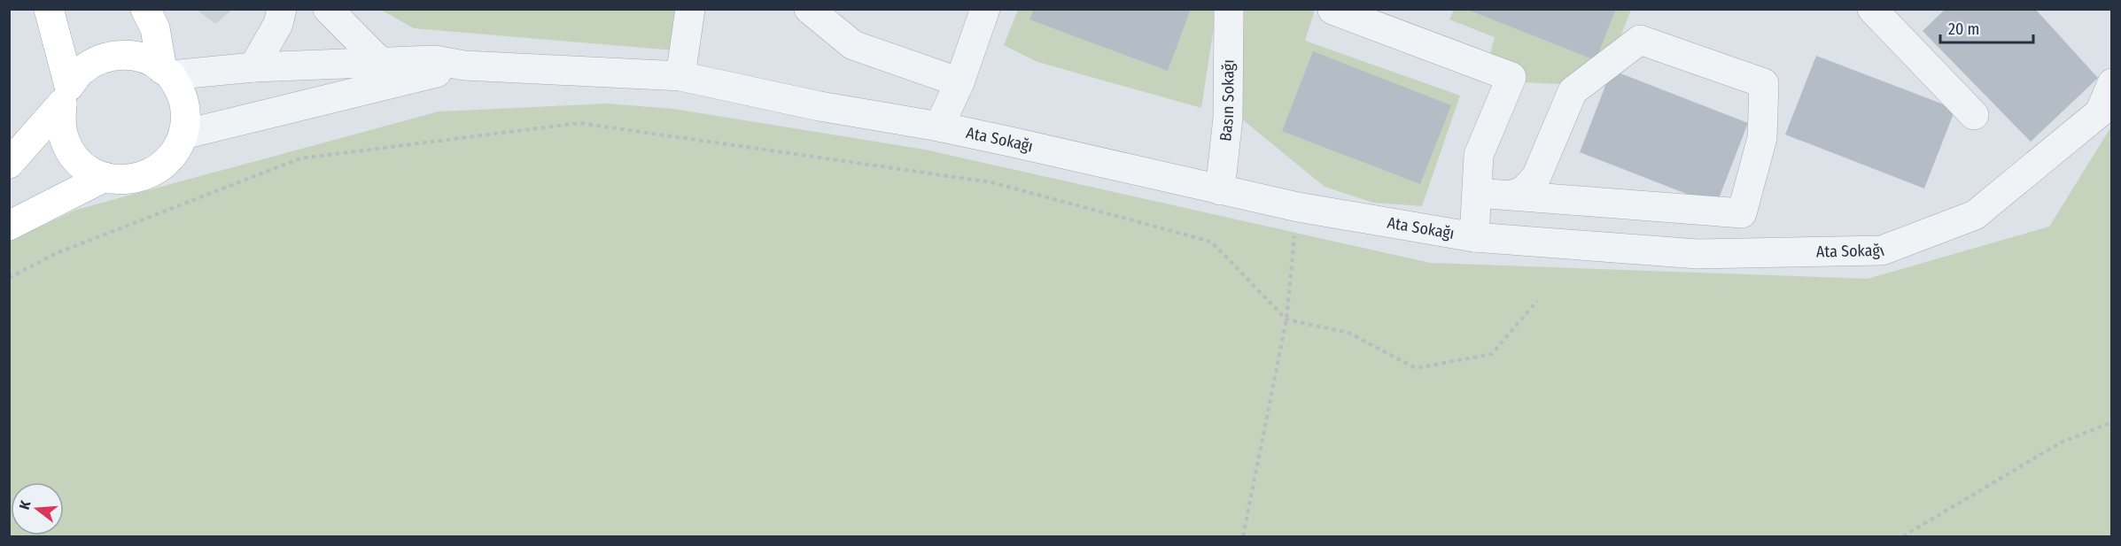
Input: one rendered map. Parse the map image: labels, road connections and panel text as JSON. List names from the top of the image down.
{
  "streets": {
    "street": ["Basın Sokağı", "Ata Sokağı"]
  },
  "crossings": [
    ["Basın Sokağı", "Ata Sokağı"]
  ],
  "scale_bar": "20 m",
  "north": "left"
}
